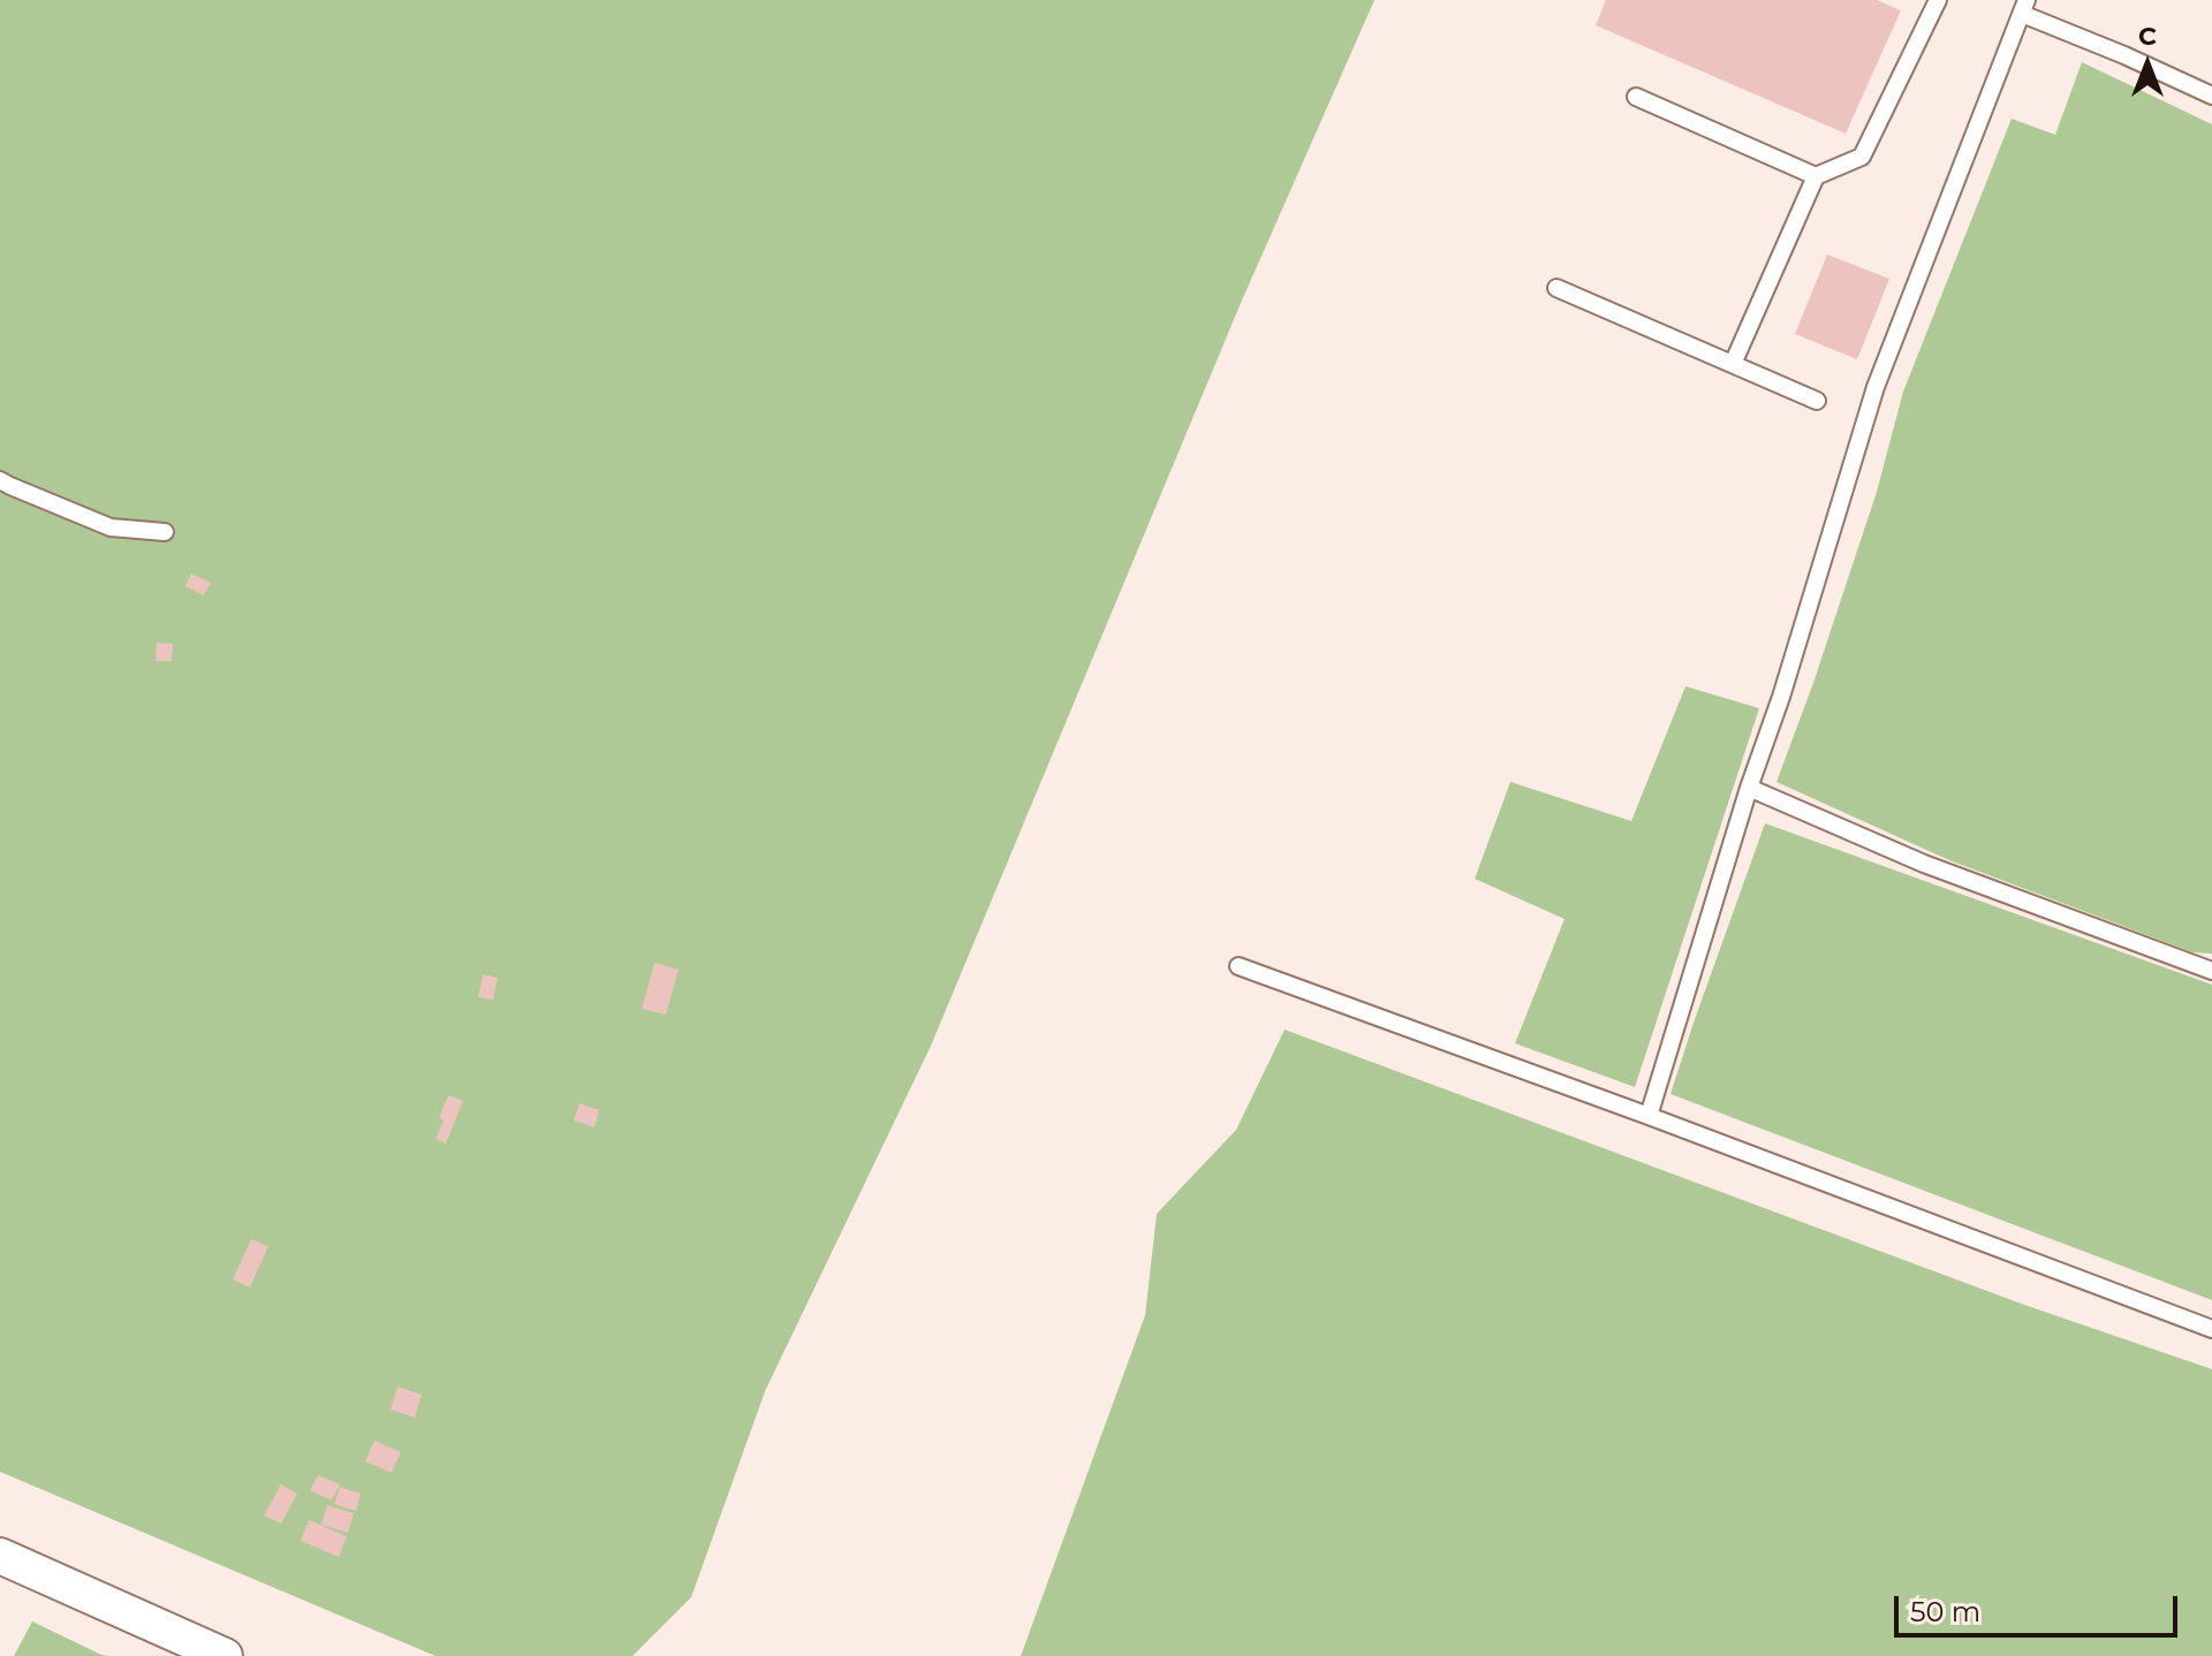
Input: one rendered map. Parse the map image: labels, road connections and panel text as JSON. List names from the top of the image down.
{
  "scale_bar": "50 m",
  "north": "top"
}
